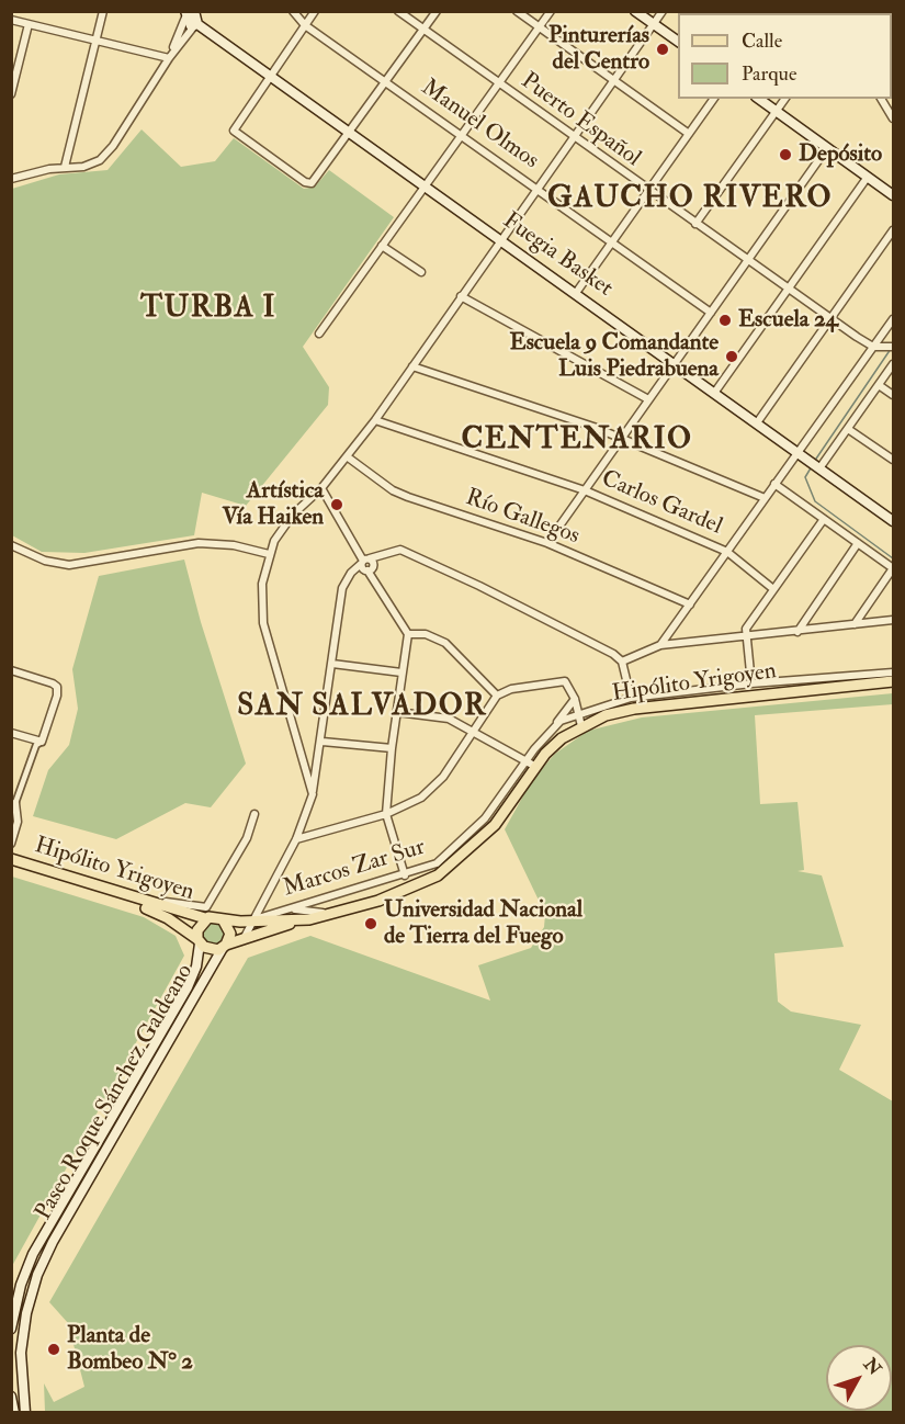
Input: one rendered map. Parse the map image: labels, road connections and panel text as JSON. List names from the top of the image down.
{
  "streets": {
    "main road": ["Fuegia Basket", "Hipólito Yrigoyen", "Paseo Roque Sánchez Galdeano"],
    "street": [
      "Puerto Español",
      "Manuel Olmos",
      "Carlos Gardel",
      "Río Gallegos",
      "Marcos Zar Sur"
    ]
  },
  "crossings": [
    ["Hipólito Yrigoyen", "Marcos Zar Sur"],
    ["Hipólito Yrigoyen", "Paseo Roque Sánchez Galdeano"]
  ],
  "districts": [
    "GAUCHO RIVERO",
    "TURBA I",
    "CENTENARIO",
    "SAN SALVADOR"
  ],
  "places": [
    "Pinturerías del Centro",
    "Depósito",
    "Escuela 24",
    "Escuela 9 Comandante Luis Piedrabuena",
    "Artística Vía Haiken",
    "Universidad Nacional de Tierra del Fuego",
    "Planta de Bombeo N° 2"
  ],
  "legend": ["Calle", "Parque"],
  "north": "top right"
}
